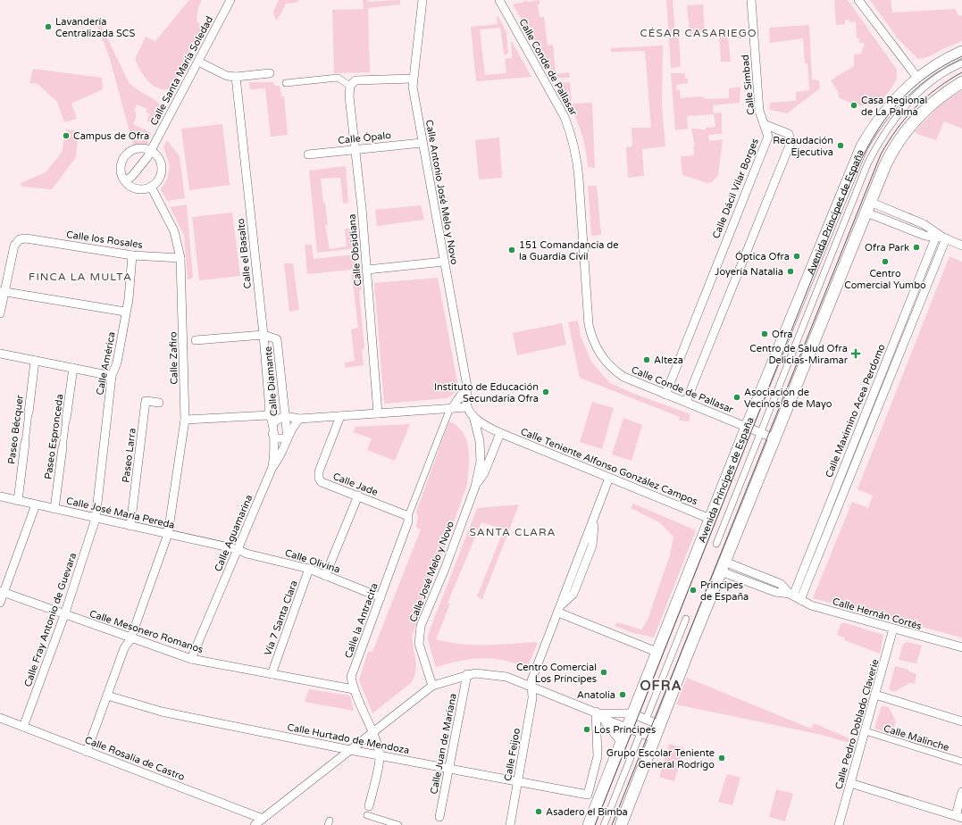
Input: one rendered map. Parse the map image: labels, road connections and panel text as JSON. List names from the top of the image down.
{
  "streets": {
    "main road": ["Avenida Príncipes de España"],
    "street": [
      "Calle Conde de Pallasar",
      "Calle Santa María Soledad",
      "Calle Simbad",
      "Calle Ópalo",
      "Calle Dácil Vilar Borges",
      "Calle Antonio José Melo y Novo",
      "Calle los Rosales",
      "Calle Obsidiana",
      "Calle el Basalto",
      "Calle Zafiro",
      "Calle América",
      "Calle Diamante",
      "Calle Maximino Acea Perdomo",
      "Paseo Bécquer",
      "Paseo Espronceda",
      "Paseo Larra",
      "Calle Teniente Alfonso González Campos",
      "Calle Jade",
      "Calle José María Pereda",
      "Calle Aguamarina",
      "Calle Olivina",
      "Calle José Melo y Novo",
      "Calle Hernán Cortés",
      "Vía 7 Santa Clara",
      "Calle Fray Antonio de Guevara",
      "Calle la Antracita",
      "Calle Mesonero Romanos",
      "Calle Pedro Doblado Claverie",
      "Calle Malinche",
      "Calle Hurtado de Mendoza",
      "Calle Juan de Mariana",
      "Calle Feijoo",
      "Calle Rosalía de Castro"
    ]
  },
  "crossings": [
    ["Calle Conde de Pallasar", "Calle Dácil Vilar Borges"],
    ["Calle Conde de Pallasar", "Avenida Príncipes de España"],
    ["Calle Simbad", "Calle Dácil Vilar Borges"],
    ["Calle Ópalo", "Calle Antonio José Melo y Novo"],
    ["Calle Ópalo", "Calle Obsidiana"],
    ["Avenida Príncipes de España", "Calle Teniente Alfonso González Campos"],
    ["Calle los Rosales", "Calle Zafiro"],
    ["Calle los Rosales", "Calle América"],
    ["Calle el Basalto", "Calle Diamante"],
    ["Calle Zafiro", "Calle José María Pereda"],
    ["Calle Zafiro", "Calle Mesonero Romanos"],
    ["Calle Zafiro", "Calle Hurtado de Mendoza"],
    ["Calle Zafiro", "Calle Rosalía de Castro"],
    ["Calle América", "Calle José María Pereda"],
    ["Calle América", "Calle Fray Antonio de Guevara"],
    ["Calle Diamante", "Calle Aguamarina"],
    ["Calle Maximino Acea Perdomo", "Calle Hernán Cortés"],
    ["Paseo Bécquer", "Calle José María Pereda"],
    ["Paseo Espronceda", "Calle José María Pereda"],
    ["Paseo Larra", "Calle José María Pereda"],
    ["Calle Teniente Alfonso González Campos", "Calle Feijoo"],
    ["Calle Jade", "Calle la Antracita"],
    ["Calle José María Pereda", "Calle Aguamarina"],
    ["Calle José María Pereda", "Calle Olivina"],
    ["Calle José María Pereda", "Calle Fray Antonio de Guevara"],
    ["Calle Aguamarina", "Calle Olivina"],
    ["Calle Aguamarina", "Calle Mesonero Romanos"],
    ["Calle Olivina", "Vía 7 Santa Clara"],
    ["Calle Olivina", "Calle la Antracita"],
    ["Calle Hernán Cortés", "Calle Pedro Doblado Claverie"],
    ["Vía 7 Santa Clara", "Calle Mesonero Romanos"],
    ["Calle Fray Antonio de Guevara", "Calle Mesonero Romanos"],
    ["Calle Fray Antonio de Guevara", "Calle Rosalía de Castro"],
    ["Calle la Antracita", "Calle Mesonero Romanos"],
    ["Calle la Antracita", "Calle Hurtado de Mendoza"],
    ["Calle Pedro Doblado Claverie", "Calle Malinche"],
    ["Calle Hurtado de Mendoza", "Calle Juan de Mariana"],
    ["Calle Hurtado de Mendoza", "Calle Feijoo"]
  ],
  "districts": [
    "CÉSAR CASARIEGO",
    "FINCA LA MULTA",
    "SANTA CLARA",
    "OFRA"
  ],
  "places": {
    "other": [
      "Lavandería Centralizada SCS",
      "Casa Regional de La Palma",
      "Campus de Ofra",
      "Recaudación Ejecutiva",
      "Ofra Park",
      "151 Comandancia de la Guardia Civil",
      "Óptica Ofra",
      "Centro Comercial Yumbo",
      "Joyería Natalia",
      "Ofra",
      "Alteza",
      "Instituto de Educación Secundaria Ofra",
      "Asociación de Vecinos 8 de Mayo",
      "Principes de España",
      "Centro Comercial Los Príncipes",
      "Anatolia",
      "Los Príncipes",
      "Grupo Escolar Teniente General Rodrigo",
      "Asadero el Bimba"
    ],
    "health": ["Centro de Salud Ofra Delicias-Miramar"]
  }
}
